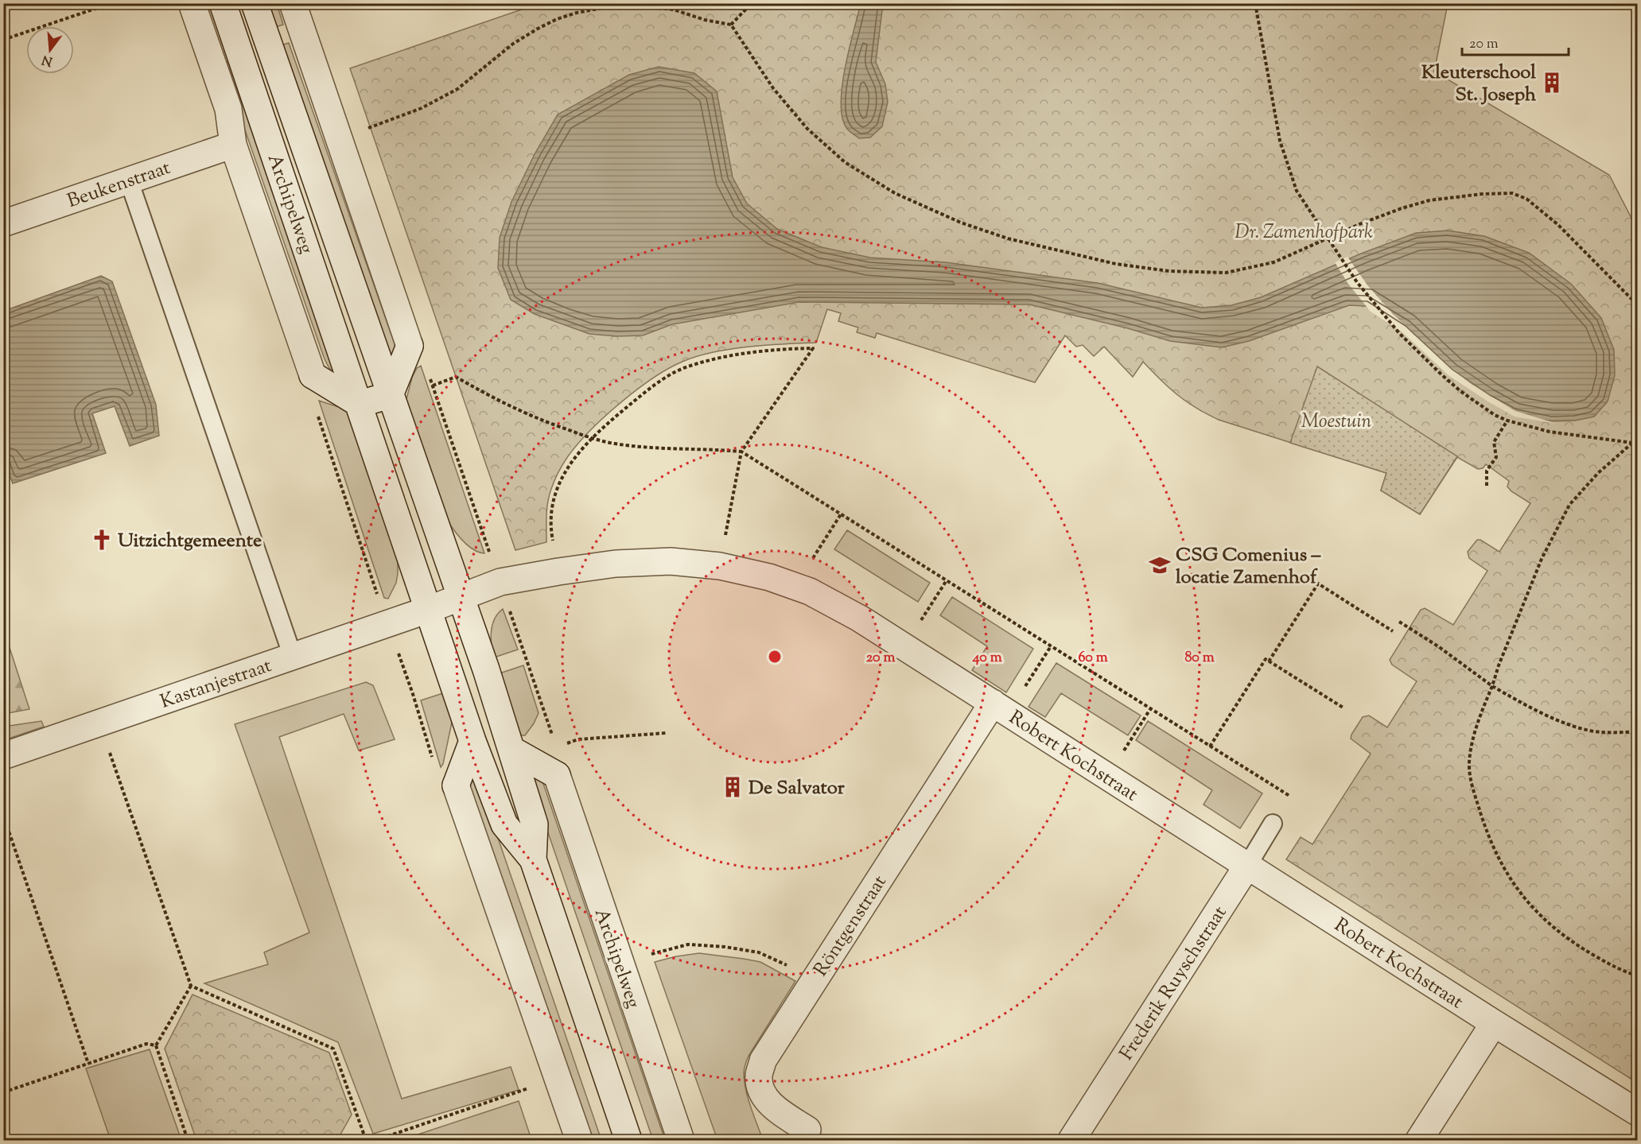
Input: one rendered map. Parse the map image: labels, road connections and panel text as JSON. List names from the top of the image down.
{
  "streets": {
    "street": [
      "Beukenstraat",
      "Archipelweg",
      "Kastanjestraat",
      "Robert Kochstraat",
      "Röntgenstraat",
      "Frederik Ruyschstraat"
    ]
  },
  "crossings": [
    ["Beukenstraat", "Archipelweg"],
    ["Archipelweg", "Kastanjestraat"],
    ["Archipelweg", "Robert Kochstraat"],
    ["Robert Kochstraat", "Röntgenstraat"],
    ["Robert Kochstraat", "Frederik Ruyschstraat"]
  ],
  "parks": ["Dr. Zamenhofpark", "Moestuin"],
  "places": {
    "building": ["Kleuterschool St. Joseph", "De Salvator"],
    "church": ["Uitzichtgemeente"],
    "school or university": ["CSG Comenius – locatie Zamenhof"]
  },
  "scale_bar": "20 m",
  "north": "bottom",
  "rings": [
    "20 m",
    "40 m",
    "60 m",
    "80 m"
  ]
}
